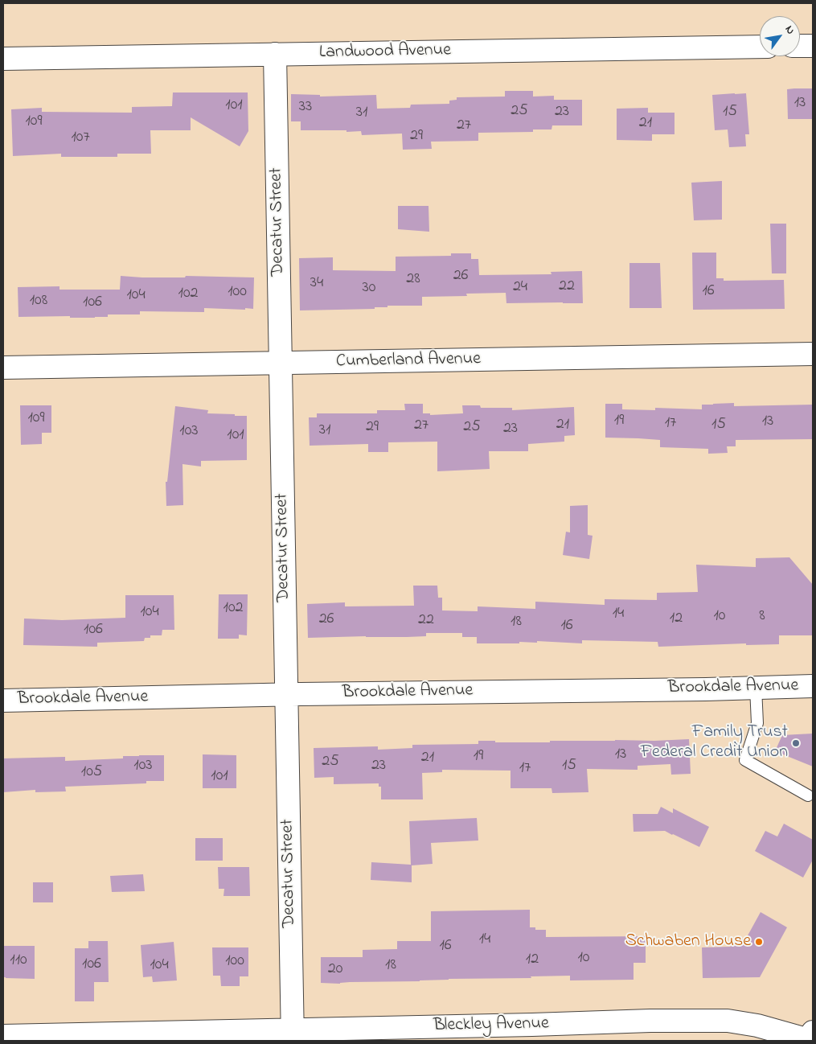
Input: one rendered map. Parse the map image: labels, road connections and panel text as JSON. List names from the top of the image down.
{
  "streets": {
    "street": [
      "Landwood Avenue",
      "Decatur Street",
      "Cumberland Avenue",
      "Brookdale Avenue",
      "Bleckley Avenue"
    ]
  },
  "crossings": [
    ["Landwood Avenue", "Decatur Street"],
    ["Decatur Street", "Cumberland Avenue"],
    ["Decatur Street", "Brookdale Avenue"],
    ["Decatur Street", "Bleckley Avenue"]
  ],
  "places": ["Family Trust Federal Credit Union", "Schwaben House"],
  "house_numbers": [
    "13",
    "101",
    "33",
    "25",
    "23",
    "15",
    "31",
    "109",
    "21",
    "27",
    "29",
    "107",
    "26",
    "28",
    "34",
    "22",
    "24",
    "30",
    "16",
    "100",
    "102",
    "104",
    "108",
    "106",
    "109",
    "19",
    "13",
    "17",
    "21",
    "15",
    "27",
    "29",
    "25",
    "23",
    "31",
    "103",
    "101",
    "102",
    "104",
    "14",
    "10",
    "8",
    "12",
    "26",
    "22",
    "18",
    "16",
    "106",
    "13",
    "19",
    "21",
    "25",
    "103",
    "23",
    "15",
    "17",
    "105",
    "101",
    "14",
    "16",
    "10",
    "12",
    "110",
    "100",
    "106",
    "104",
    "18",
    "20"
  ],
  "north": "top right"
}
